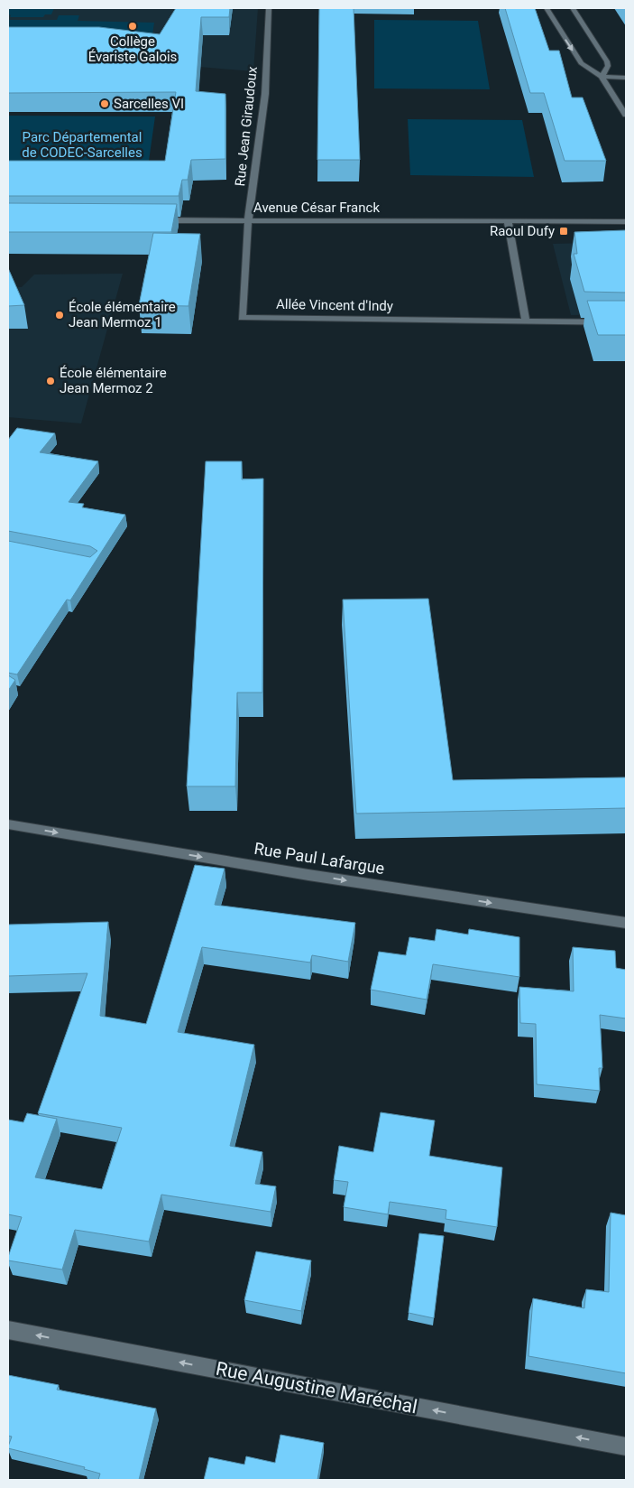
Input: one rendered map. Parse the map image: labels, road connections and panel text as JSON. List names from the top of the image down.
{
  "streets": {
    "street": [
      "Rue Jean Giraudoux",
      "Avenue César Franck",
      "Allée Vincent d'Indy",
      "Rue Paul Lafargue",
      "Rue Augustine Maréchal"
    ]
  },
  "crossings": [
    ["Rue Jean Giraudoux", "Avenue César Franck"],
    ["Rue Jean Giraudoux", "Allée Vincent d'Indy"],
    ["Avenue César Franck", "Allée Vincent d'Indy"]
  ],
  "one_way": ["Rue Paul Lafargue", "Rue Augustine Maréchal"],
  "parks": ["Parc Départemental de CODEC-Sarcelles"],
  "places": {
    "other": [
      "Collège Évariste Galois",
      "Sarcelles VI",
      "École élémentaire Jean Mermoz 1",
      "École élémentaire Jean Mermoz 2"
    ],
    "transit": ["Raoul Dufy"]
  }
}
